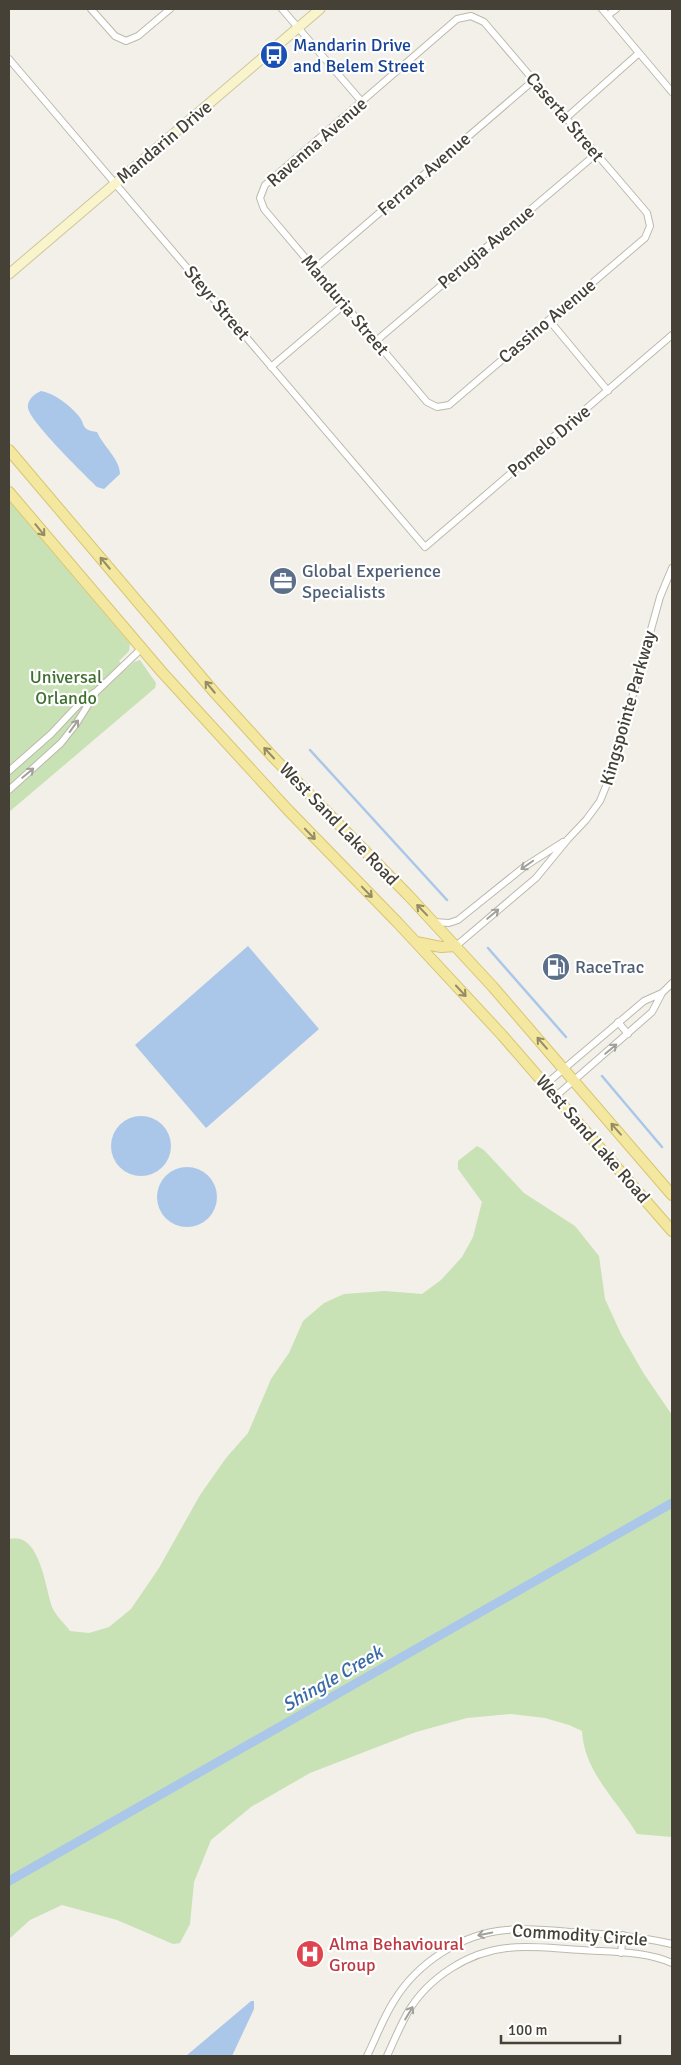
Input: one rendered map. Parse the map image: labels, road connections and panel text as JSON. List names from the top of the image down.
{
  "streets": {
    "main road": ["West Sand Lake Road"],
    "street": [
      "Caserta Street",
      "Mandarin Drive",
      "Ravenna Avenue",
      "Ferrara Avenue",
      "Perugia Avenue",
      "Steyr Street",
      "Manduria Street",
      "Cassino Avenue",
      "Pomelo Drive",
      "Kingspointe Parkway",
      "Commodity Circle"
    ]
  },
  "crossings": [
    ["Caserta Street", "Ravenna Avenue"],
    ["Caserta Street", "Ferrara Avenue"],
    ["Caserta Street", "Perugia Avenue"],
    ["Caserta Street", "Cassino Avenue"],
    ["Mandarin Drive", "Steyr Street"],
    ["Ravenna Avenue", "Manduria Street"],
    ["Ferrara Avenue", "Manduria Street"],
    ["Perugia Avenue", "Manduria Street"],
    ["Steyr Street", "Pomelo Drive"],
    ["Manduria Street", "Cassino Avenue"],
    ["Kingspointe Parkway", "West Sand Lake Road"]
  ],
  "water": ["Shingle Creek"],
  "parks": ["Universal Orlando"],
  "places": {
    "bus stop": ["Mandarin Drive and Belem Street"],
    "office": ["Global Experience Specialists"],
    "fuel station": ["RaceTrac"],
    "hospital": ["Alma Behavioural Group"]
  },
  "scale_bar": "100 m"
}
